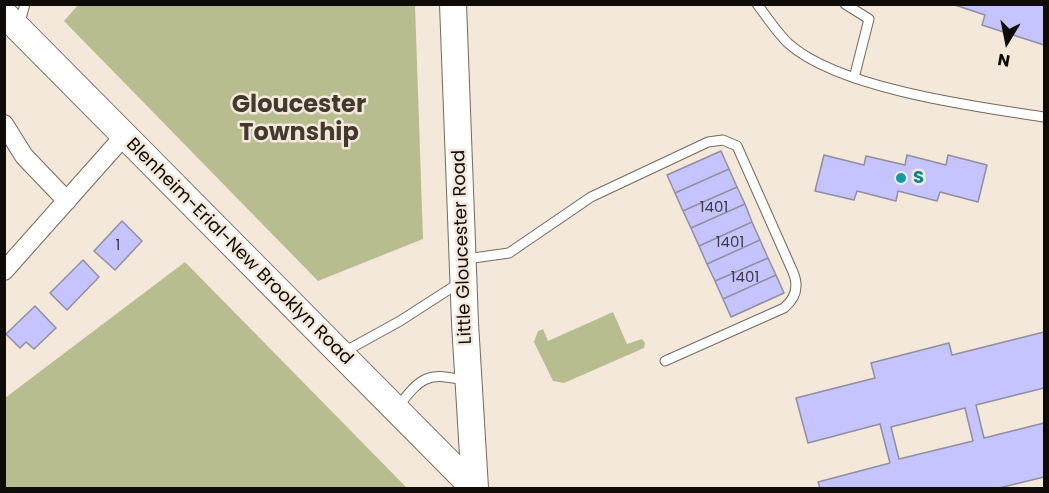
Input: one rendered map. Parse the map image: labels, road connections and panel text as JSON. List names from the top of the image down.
{
  "streets": {
    "main road": ["Little Gloucester Road", "Blenheim-Erial-New Brooklyn Road"]
  },
  "crossings": [
    ["Little Gloucester Road", "Blenheim-Erial-New Brooklyn Road"]
  ],
  "districts": ["Gloucester Township"],
  "places": ["S"],
  "house_numbers": [
    "1401",
    "1401",
    "1",
    "1401"
  ],
  "north": "bottom"
}
